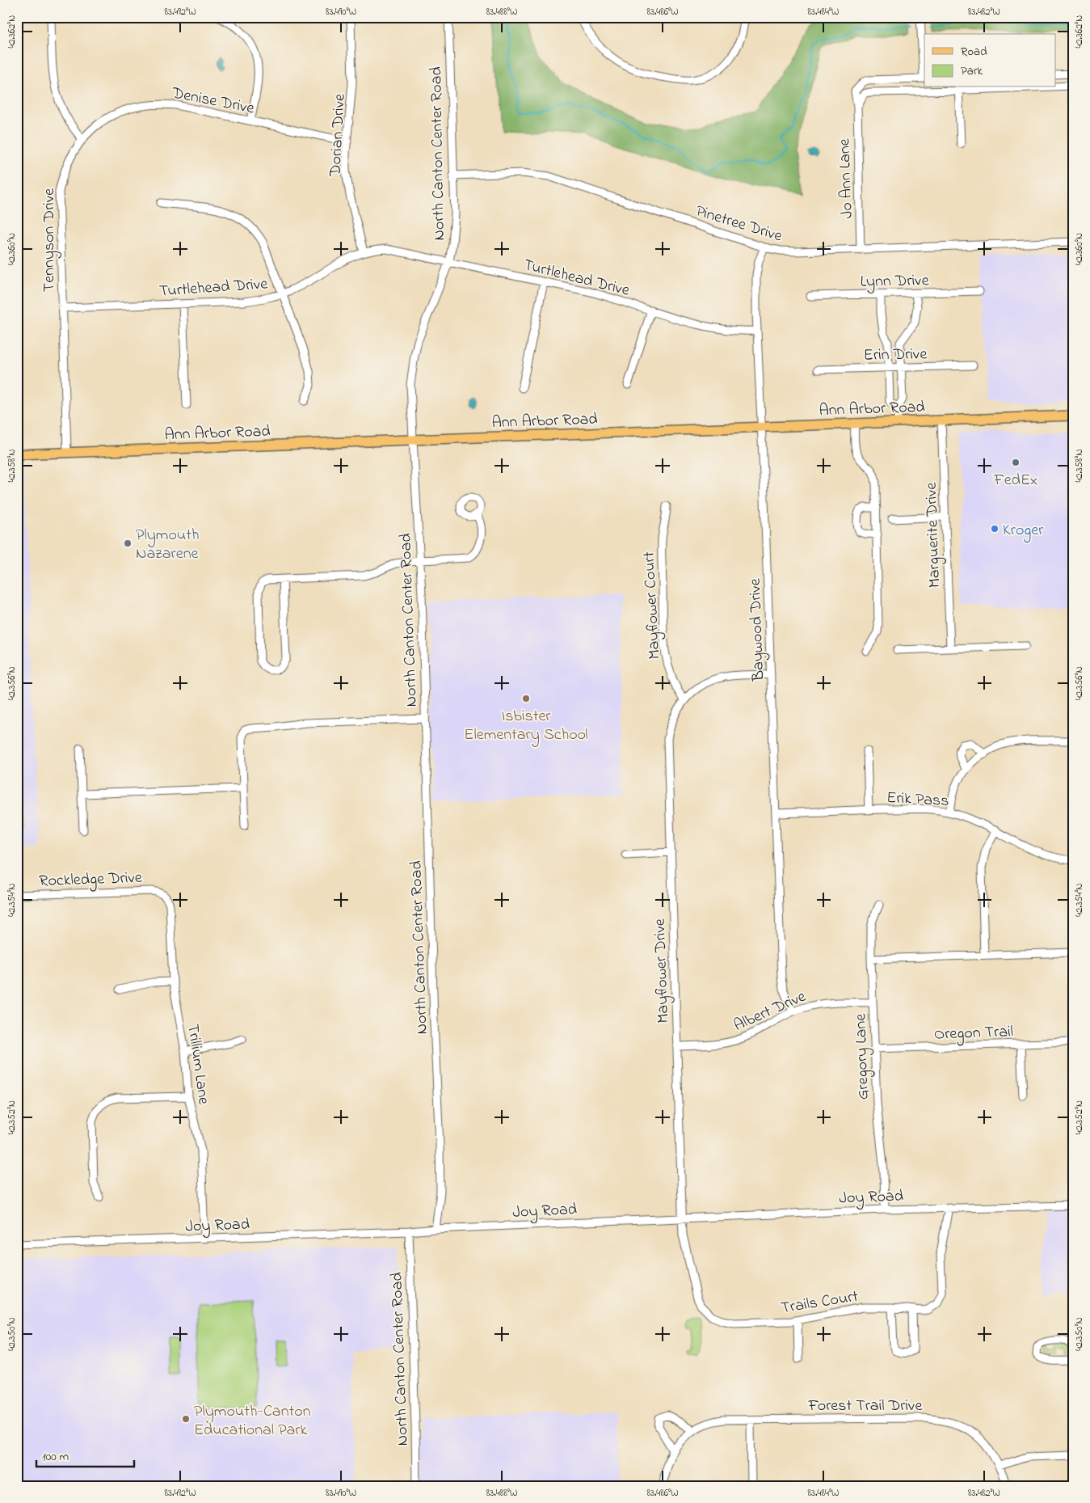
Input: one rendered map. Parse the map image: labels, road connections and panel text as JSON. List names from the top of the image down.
{
  "streets": {
    "main road": ["Ann Arbor Road"],
    "street": [
      "Denise Drive",
      "Dorian Drive",
      "North Canton Center Road",
      "Jo Ann Lane",
      "Pinetree Drive",
      "Tennyson Drive",
      "Turtlehead Drive",
      "Lynn Drive",
      "Erin Drive",
      "Marguerite Drive",
      "Mayflower Court",
      "Baywood Drive",
      "Erik Pass",
      "Rockledge Drive",
      "Mayflower Drive",
      "Albert Drive",
      "Oregon Trail",
      "Gregory Lane",
      "Trillium Lane",
      "Joy Road",
      "Trails Court",
      "Forest Trail Drive"
    ]
  },
  "crossings": [
    ["Denise Drive", "Dorian Drive"],
    ["Denise Drive", "Tennyson Drive"],
    ["Dorian Drive", "Turtlehead Drive"],
    ["North Canton Center Road", "Pinetree Drive"],
    ["North Canton Center Road", "Turtlehead Drive"],
    ["North Canton Center Road", "Ann Arbor Road"],
    ["North Canton Center Road", "Joy Road"],
    ["Jo Ann Lane", "Pinetree Drive"],
    ["Pinetree Drive", "Baywood Drive"],
    ["Tennyson Drive", "Turtlehead Drive"],
    ["Tennyson Drive", "Ann Arbor Road"],
    ["Turtlehead Drive", "Baywood Drive"],
    ["Ann Arbor Road", "Marguerite Drive"],
    ["Ann Arbor Road", "Baywood Drive"],
    ["Mayflower Court", "Mayflower Drive"],
    ["Baywood Drive", "Erik Pass"],
    ["Baywood Drive", "Mayflower Drive"],
    ["Baywood Drive", "Albert Drive"],
    ["Rockledge Drive", "Trillium Lane"],
    ["Mayflower Drive", "Albert Drive"],
    ["Mayflower Drive", "Joy Road"],
    ["Mayflower Drive", "Trails Court"],
    ["Albert Drive", "Gregory Lane"],
    ["Oregon Trail", "Gregory Lane"],
    ["Gregory Lane", "Joy Road"],
    ["Trillium Lane", "Joy Road"],
    ["Joy Road", "Trails Court"]
  ],
  "places": [
    "FedEx",
    "Kroger",
    "Plymouth Nazarene",
    "Isbister Elementary School",
    "Plymouth-Canton Educational Park"
  ],
  "legend": ["Road", "Park"],
  "scale_bar": "100 m",
  "coordinates": [
    "83.492°W",
    "83.490°W",
    "83.488°W",
    "83.486°W",
    "83.484°W",
    "83.482°W",
    "42.362°N",
    "42.360°N",
    "42.358°N",
    "42.356°N",
    "42.354°N",
    "42.352°N",
    "42.350°N"
  ]
}
